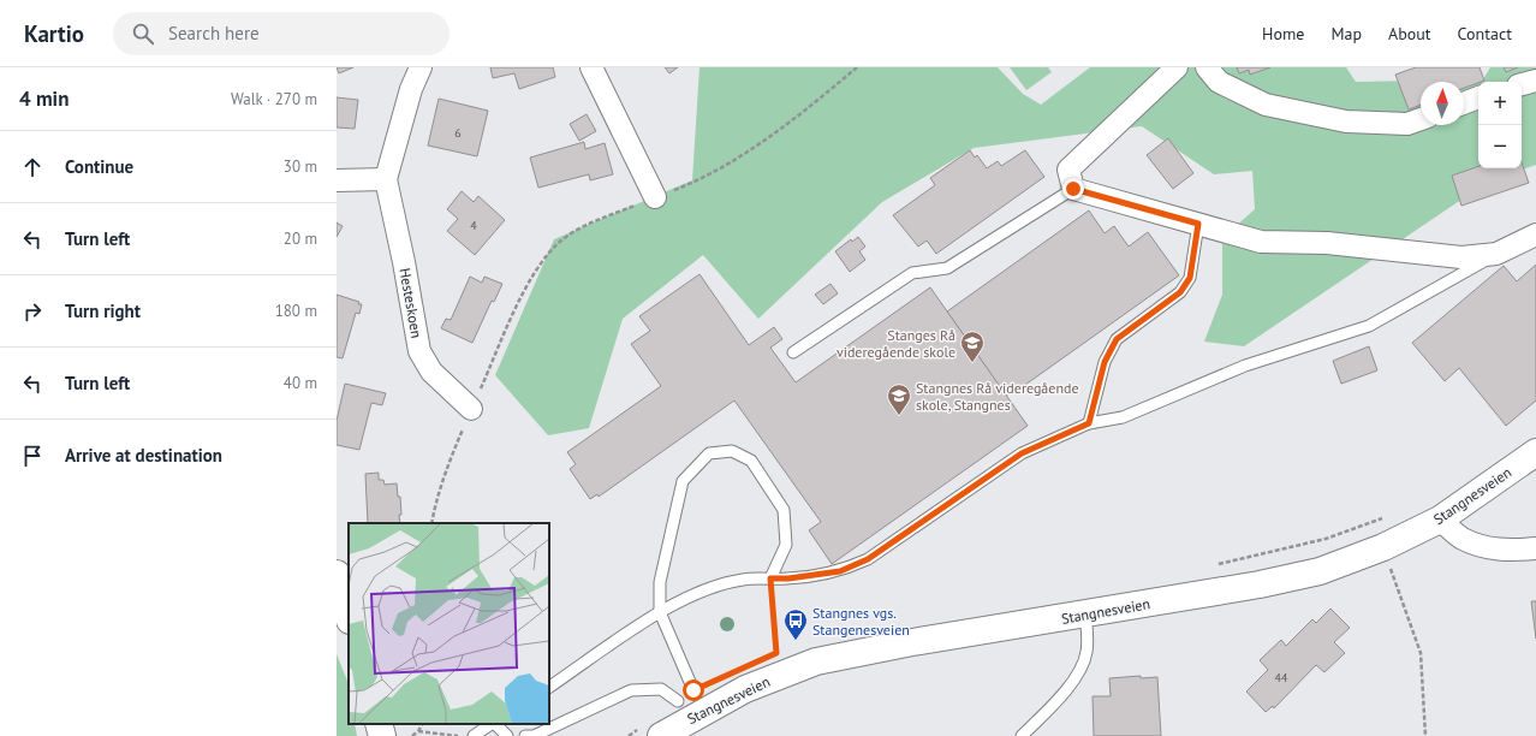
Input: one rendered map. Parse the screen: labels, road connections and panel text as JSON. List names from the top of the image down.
{
  "streets": {
    "main road": ["Stangnesveien"],
    "street": ["Hesteskoen"]
  },
  "places": {
    "school or university": ["Stanges Rå videregående skole", "Stangnes Rå videregående skole, Stangnes"],
    "bus stop": ["Stangnes vgs. Stangenesveien"]
  },
  "house_numbers": ["6", "4", "44"],
  "north": "top",
  "page": {
    "header": "Kartio",
    "search": "Search here",
    "nav": [
      "Home",
      "Map",
      "About",
      "Contact"
    ],
    "heading": ["4 min", "Walk · 270 m"],
    "map_buttons": ["+", "−"],
    "list": [
      ["Continue", "30 m"],
      ["Turn left", "20 m"],
      ["Turn right", "180 m"],
      ["Turn left", "40 m"],
      "Arrive at destination"
    ]
  }
}
